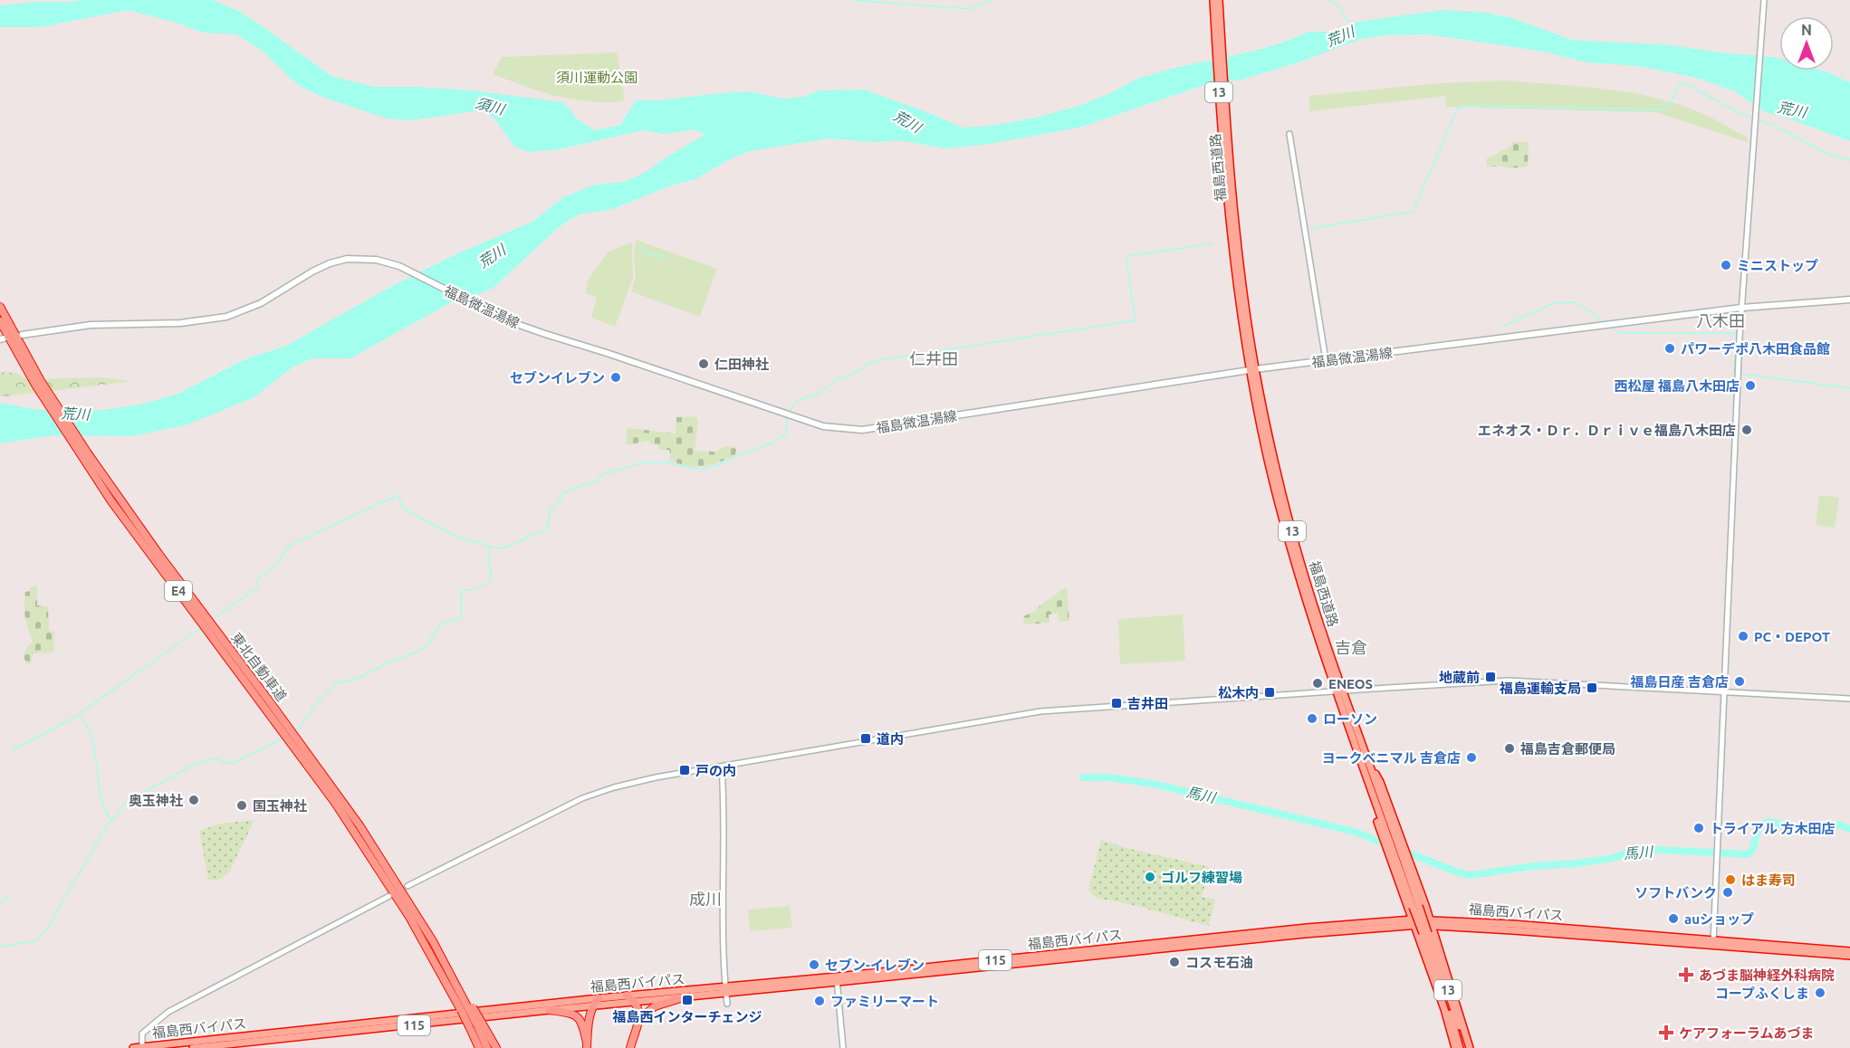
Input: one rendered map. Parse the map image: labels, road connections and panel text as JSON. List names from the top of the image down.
{
  "streets": {
    "highway": [
      "13",
      "福島西道路",
      "E4",
      "東北自動車道",
      "福島西バイパス",
      "115"
    ],
    "main road": ["福島微温湯線"]
  },
  "crossings": [
    ["福島西道路", "福島微温湯線"],
    ["福島西バイパス", "115"]
  ],
  "districts": [
    "八木田",
    "仁井田",
    "吉倉",
    "成川"
  ],
  "water": ["荒川", "須川", "馬川"],
  "parks": ["須川運動公園"],
  "places": {
    "other": [
      "ミニストップ",
      "パワーデポ八木田食品館",
      "仁田神社",
      "セブンイレブン",
      "西松屋 福島八木田店",
      "エネオス・Ｄｒ．Ｄｒｉｖｅ福島八木田店",
      "PC・DEPOT",
      "福島日産 吉倉店",
      "ENEOS",
      "ローソン",
      "福島吉倉郵便局",
      "ヨークベニマル 吉倉店",
      "奥玉神社",
      "国玉神社",
      "トライアル 方木田店",
      "ゴルフ練習場",
      "はま寿司",
      "ソフトバンク",
      "auショップ",
      "コスモ石油",
      "セブン-イレブン",
      "コープふくしま",
      "ファミリーマート"
    ],
    "transit": [
      "地蔵前",
      "福島運輸支局",
      "松木内",
      "吉井田",
      "道内",
      "戸の内",
      "福島西インターチェンジ"
    ],
    "health": ["あづま脳神経外科病院", "ケアフォーラムあづま"]
  },
  "north": "top"
}
